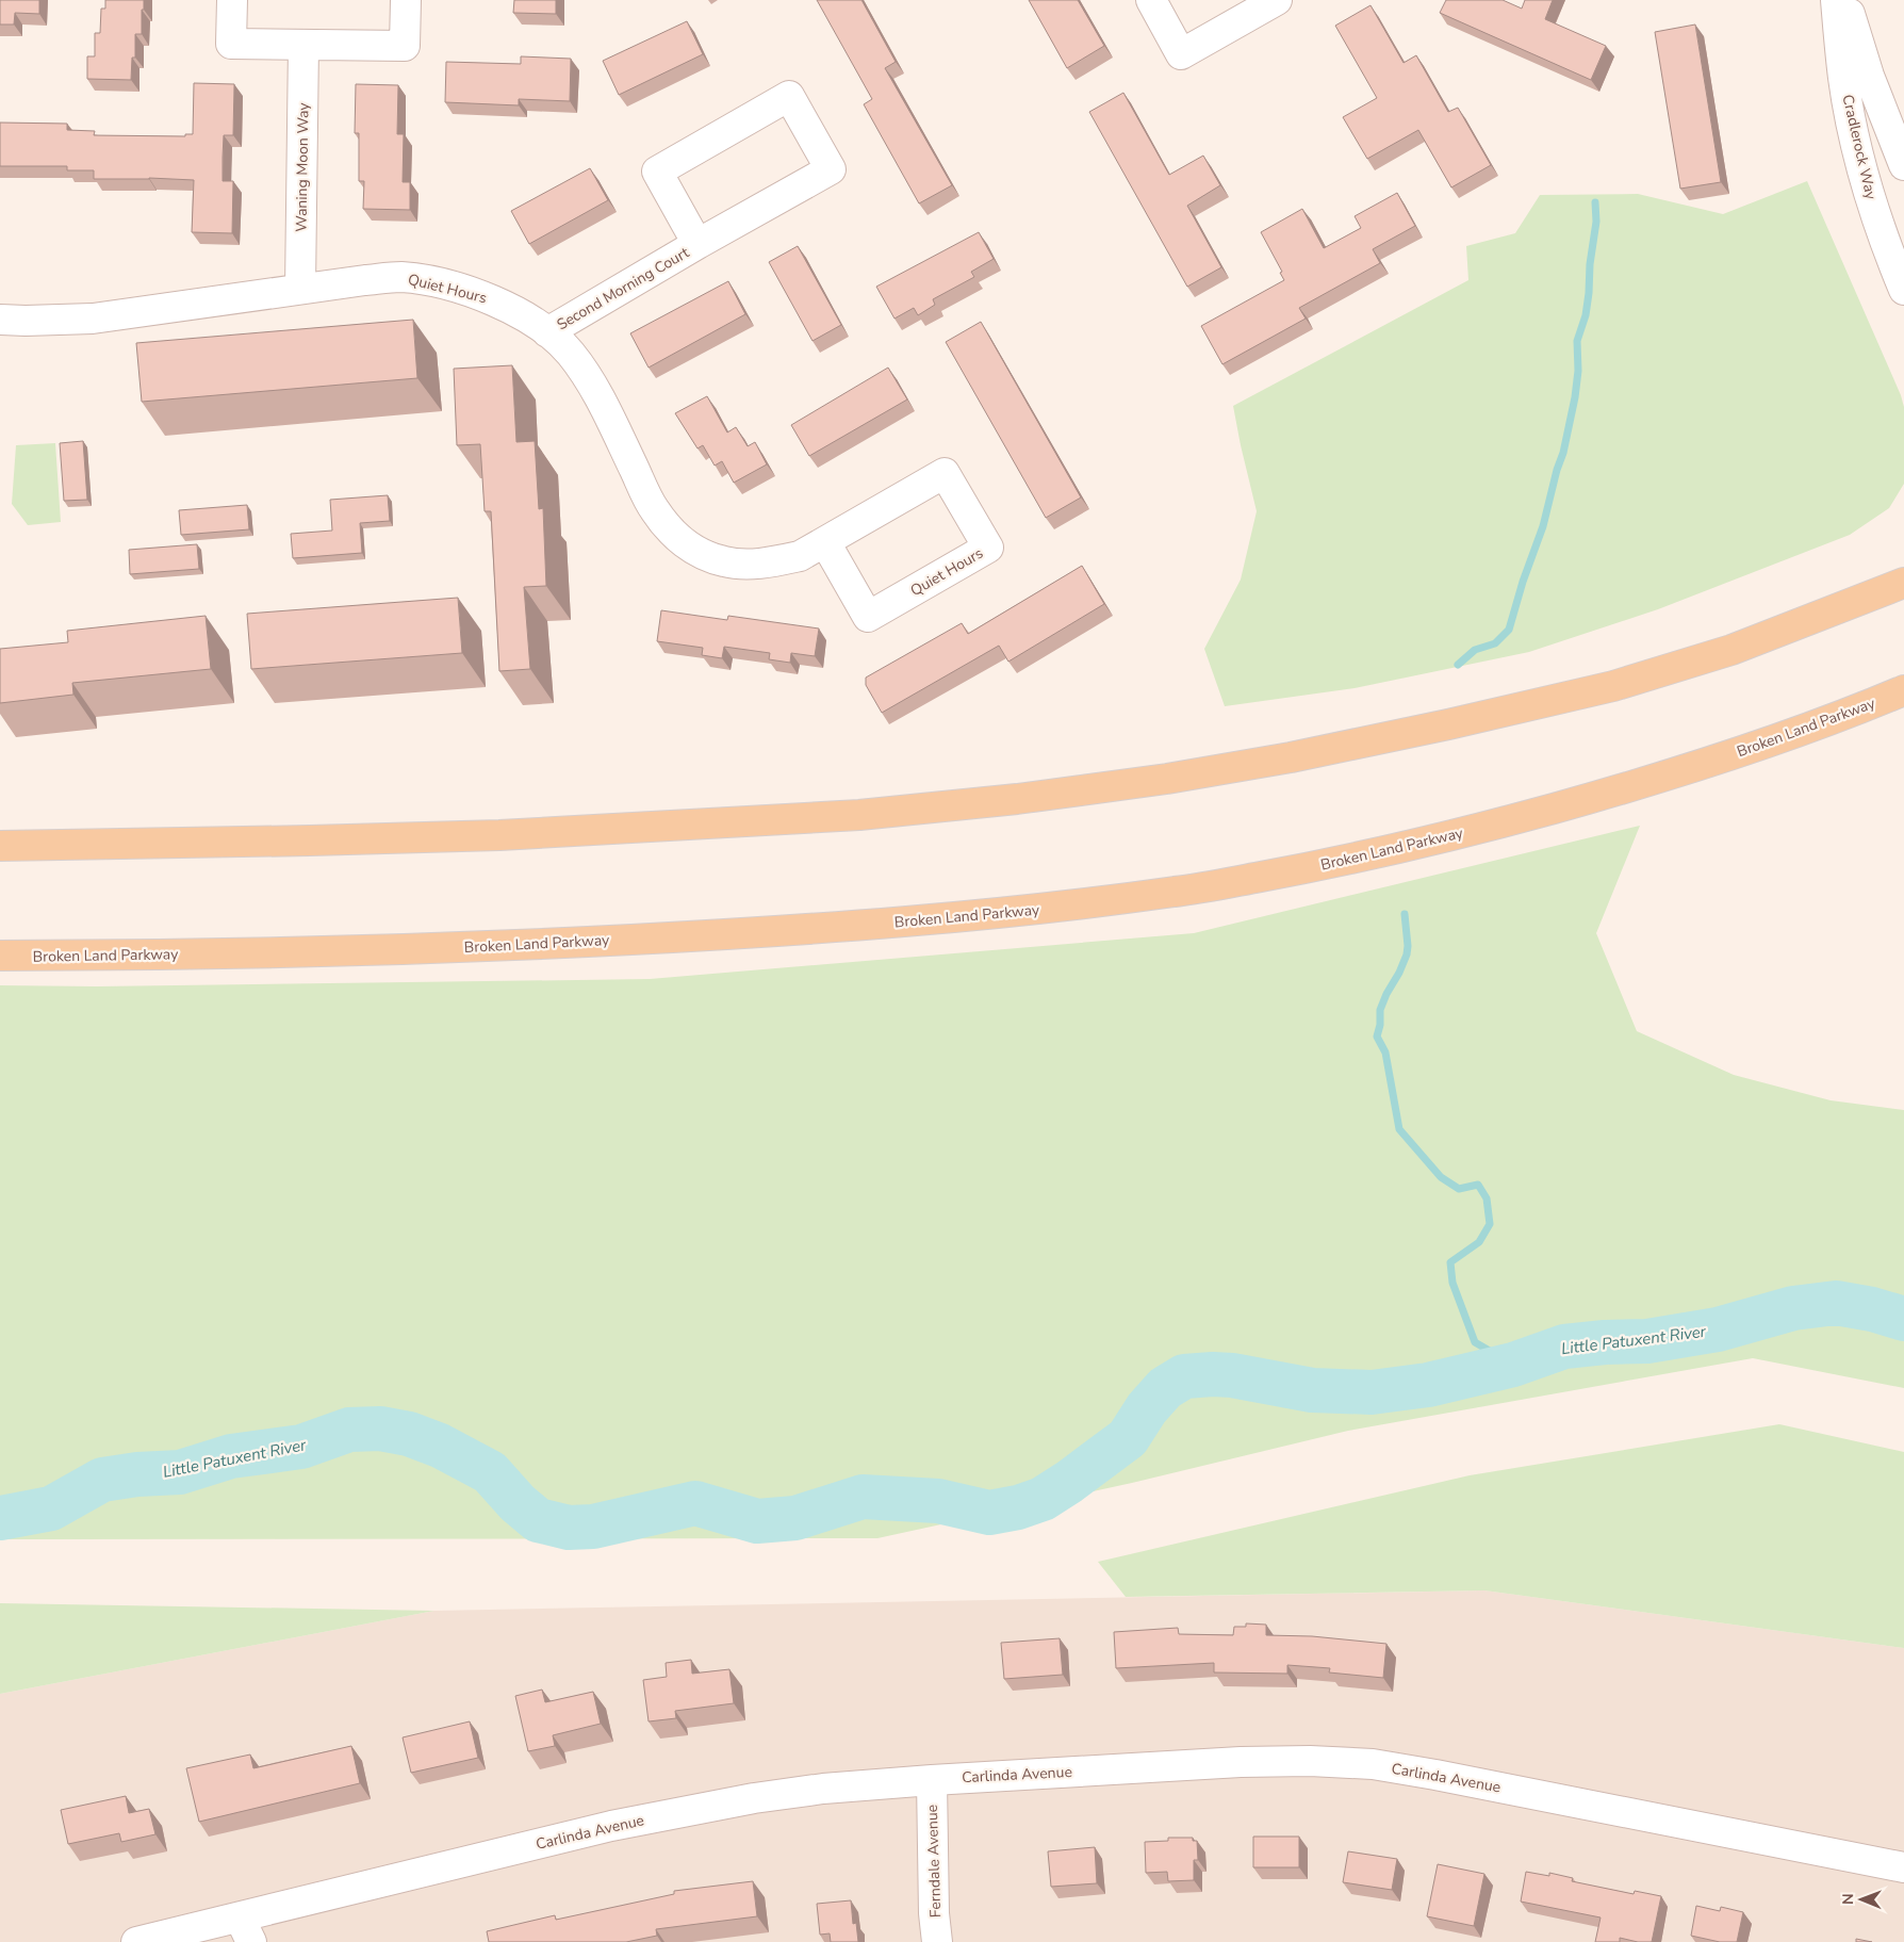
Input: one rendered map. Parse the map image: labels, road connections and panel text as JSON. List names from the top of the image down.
{
  "streets": {
    "main road": ["Broken Land Parkway"],
    "street": [
      "Cradlerock Way",
      "Waning Moon Way",
      "Quiet Hours",
      "Second Morning Court",
      "Carlinda Avenue",
      "Ferndale Avenue"
    ]
  },
  "crossings": [
    ["Waning Moon Way", "Quiet Hours"],
    ["Quiet Hours", "Second Morning Court"],
    ["Carlinda Avenue", "Ferndale Avenue"]
  ],
  "water": ["Little Patuxent River"],
  "north": "left"
}
